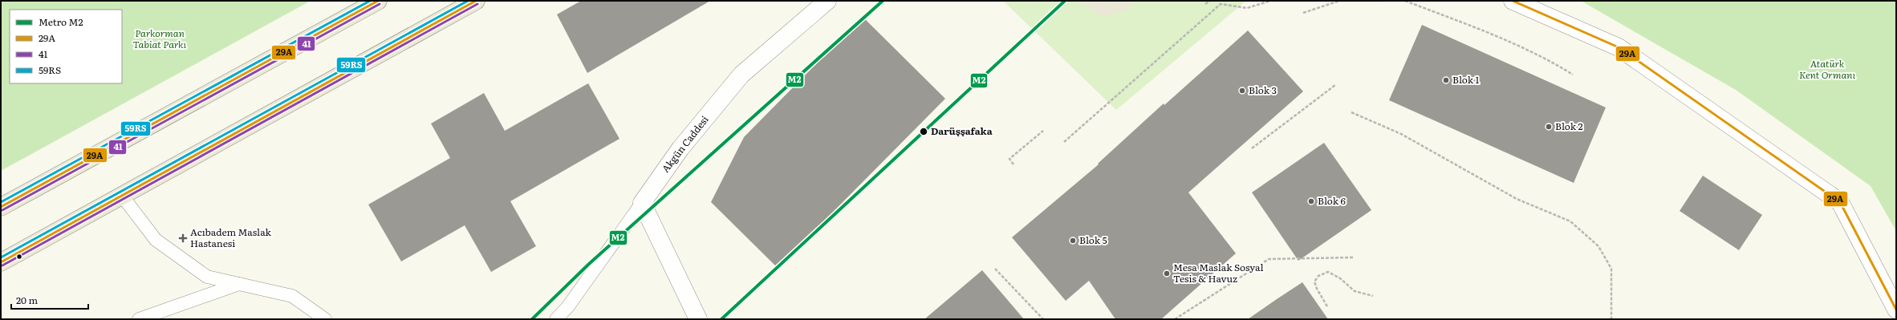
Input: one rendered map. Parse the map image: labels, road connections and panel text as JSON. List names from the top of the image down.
{
  "streets": {
    "street": ["Akgün Caddesi"]
  },
  "parks": ["Parkorman Tabiat Parkı", "Atatürk Kent Ormanı"],
  "places": {
    "other": [
      "Blok 1",
      "Blok 3",
      "Blok 2",
      "Darüşşafaka",
      "Blok 6",
      "Blok 5",
      "Mesa Maslak Sosyal Tesis & Havuz"
    ],
    "health": ["Acıbadem Maslak Hastanesi"]
  },
  "lines": [
    "metro line M2",
    "transit line 29A",
    "transit line 59RS",
    "transit line 41"
  ],
  "legend": [
    "Metro M2",
    "29A",
    "41",
    "59RS"
  ],
  "scale_bar": "20 m"
}
